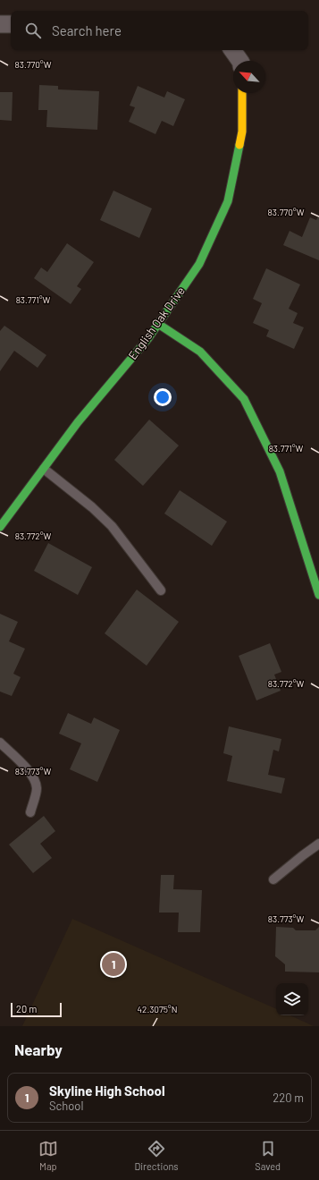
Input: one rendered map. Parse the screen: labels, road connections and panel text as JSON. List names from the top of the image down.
{
  "streets": {
    "street": ["English Oak Drive"]
  },
  "scale_bar": "20 m",
  "north": "top left",
  "page": {
    "search": "Search here",
    "pins": "1",
    "scale": "20 m",
    "heading": "Nearby",
    "list": [
      {
        "mark": "1",
        "name": "Skyline High School",
        "note": "School",
        "value": "220 m"
      }
    ],
    "nav": ["Map", "Directions", "Saved"]
  },
  "coordinates": [
    "83.770°W",
    "83.771°W",
    "83.772°W",
    "83.773°W",
    "42.3075°N"
  ]
}
